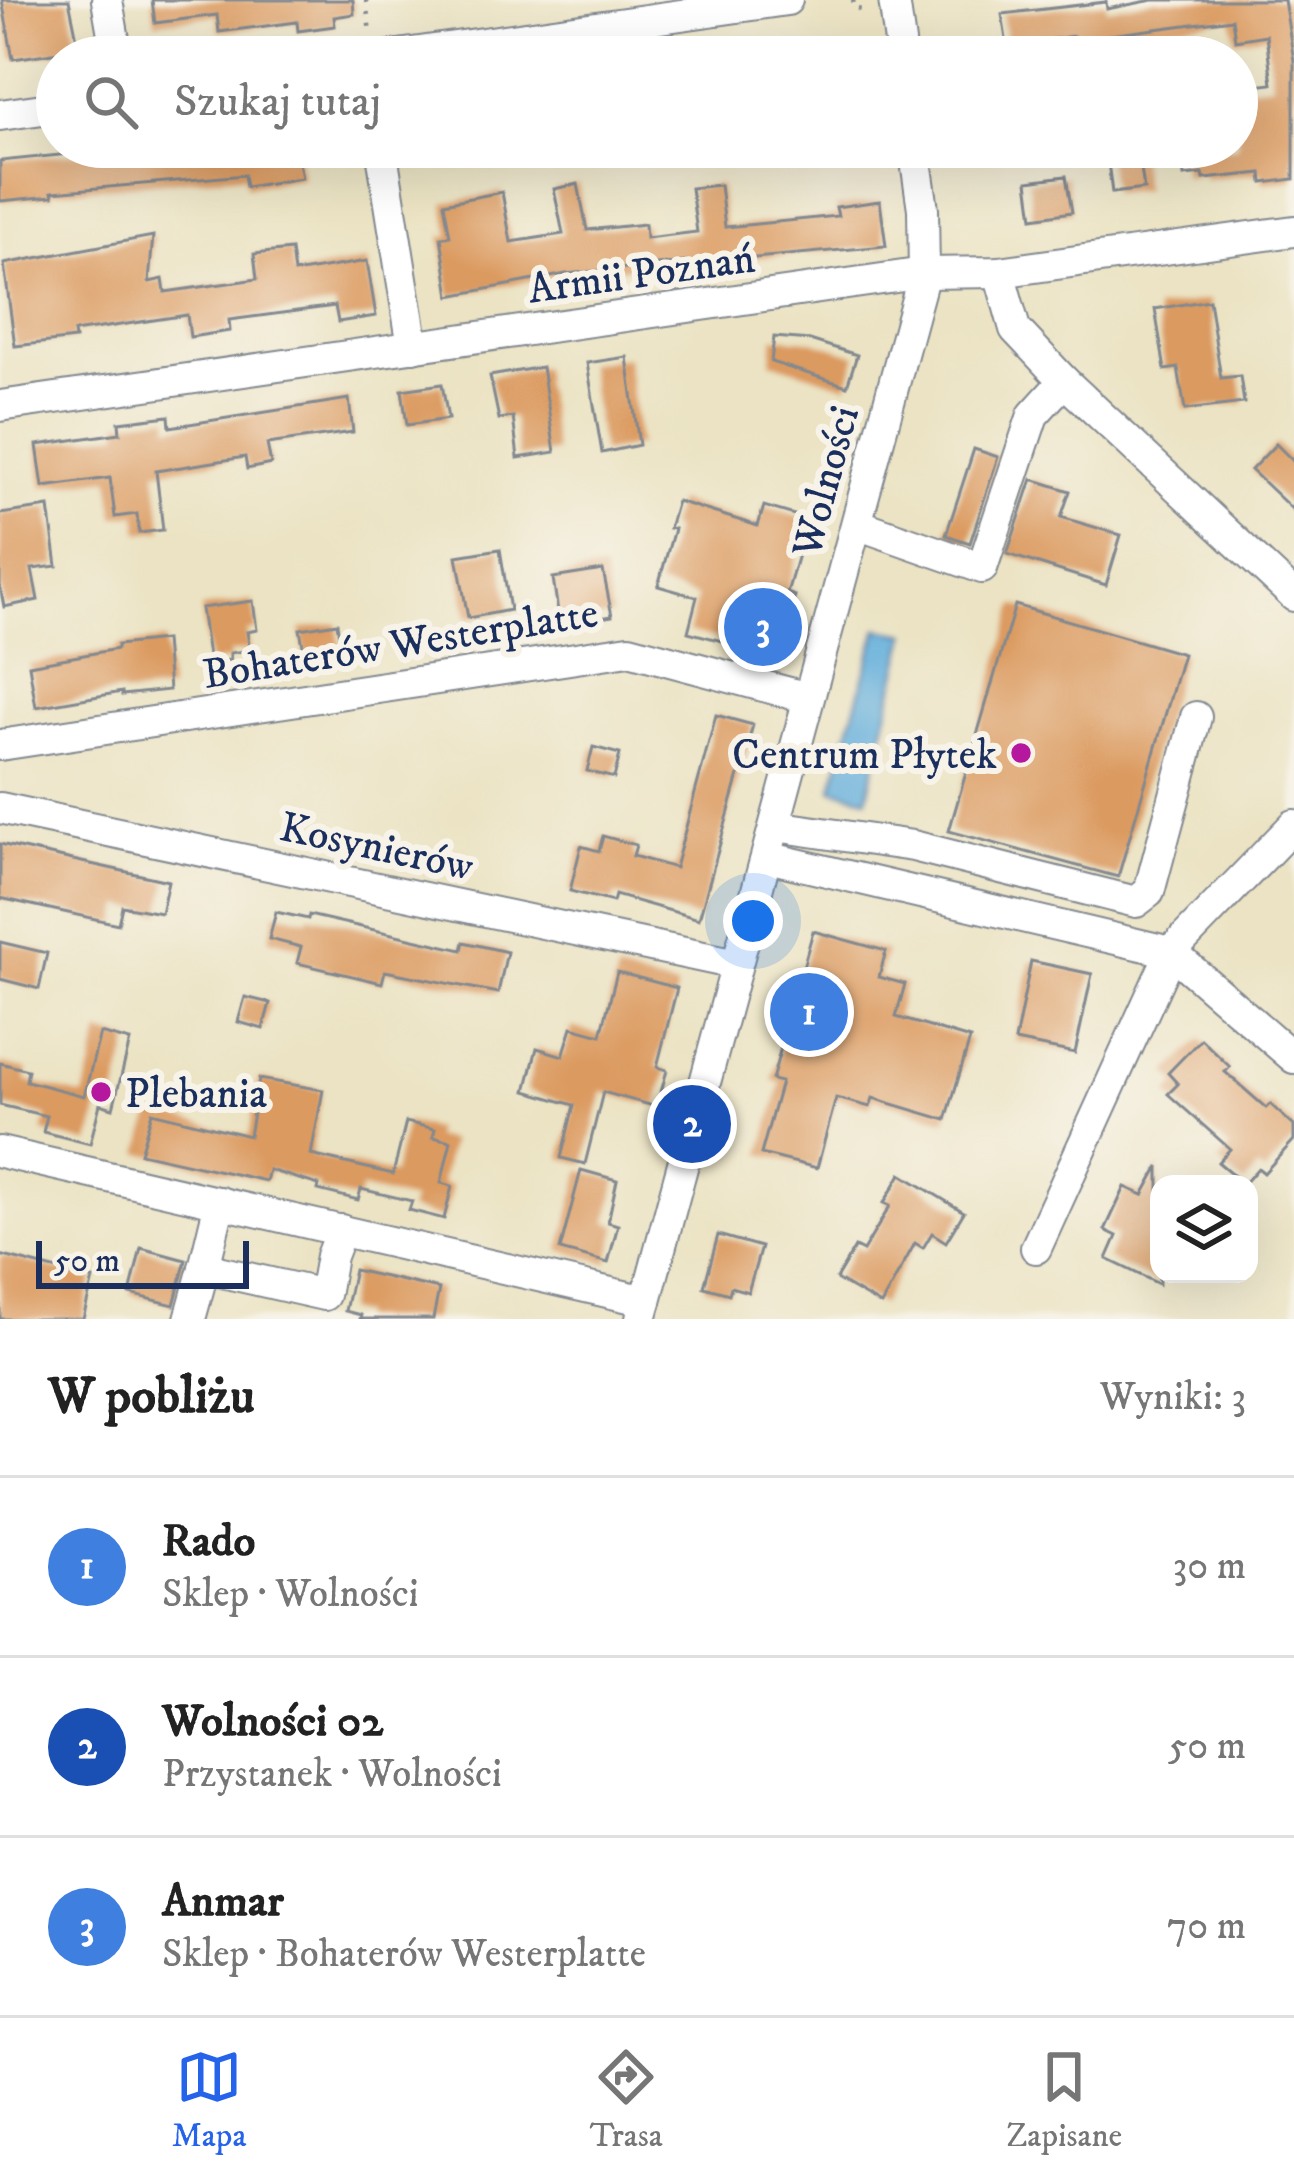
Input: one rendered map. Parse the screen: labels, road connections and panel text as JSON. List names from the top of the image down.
{
  "streets": {
    "street": [
      "Armii Poznań",
      "Wolności",
      "Bohaterów Westerplatte",
      "Kosynierów"
    ]
  },
  "crossings": [
    ["Armii Poznań", "Wolności"],
    ["Wolności", "Bohaterów Westerplatte"],
    ["Wolności", "Kosynierów"]
  ],
  "places": ["Centrum Płytek", "Plebania"],
  "scale_bar": "50 m",
  "page": {
    "search": "Szukaj tutaj",
    "pins": ["3", "1", "2"],
    "scale": "50 m",
    "heading": ["W pobliżu", "Wyniki: 3"],
    "list": [
      {
        "mark": "1",
        "name": "Rado",
        "note": "Sklep · Wolności",
        "value": "30 m"
      },
      {
        "mark": "2",
        "name": "Wolności 02",
        "note": "Przystanek · Wolności",
        "value": "50 m"
      },
      {
        "mark": "3",
        "name": "Anmar",
        "note": "Sklep · Bohaterów Westerplatte",
        "value": "70 m"
      }
    ],
    "nav": ["Mapa", "Trasa", "Zapisane"]
  }
}
